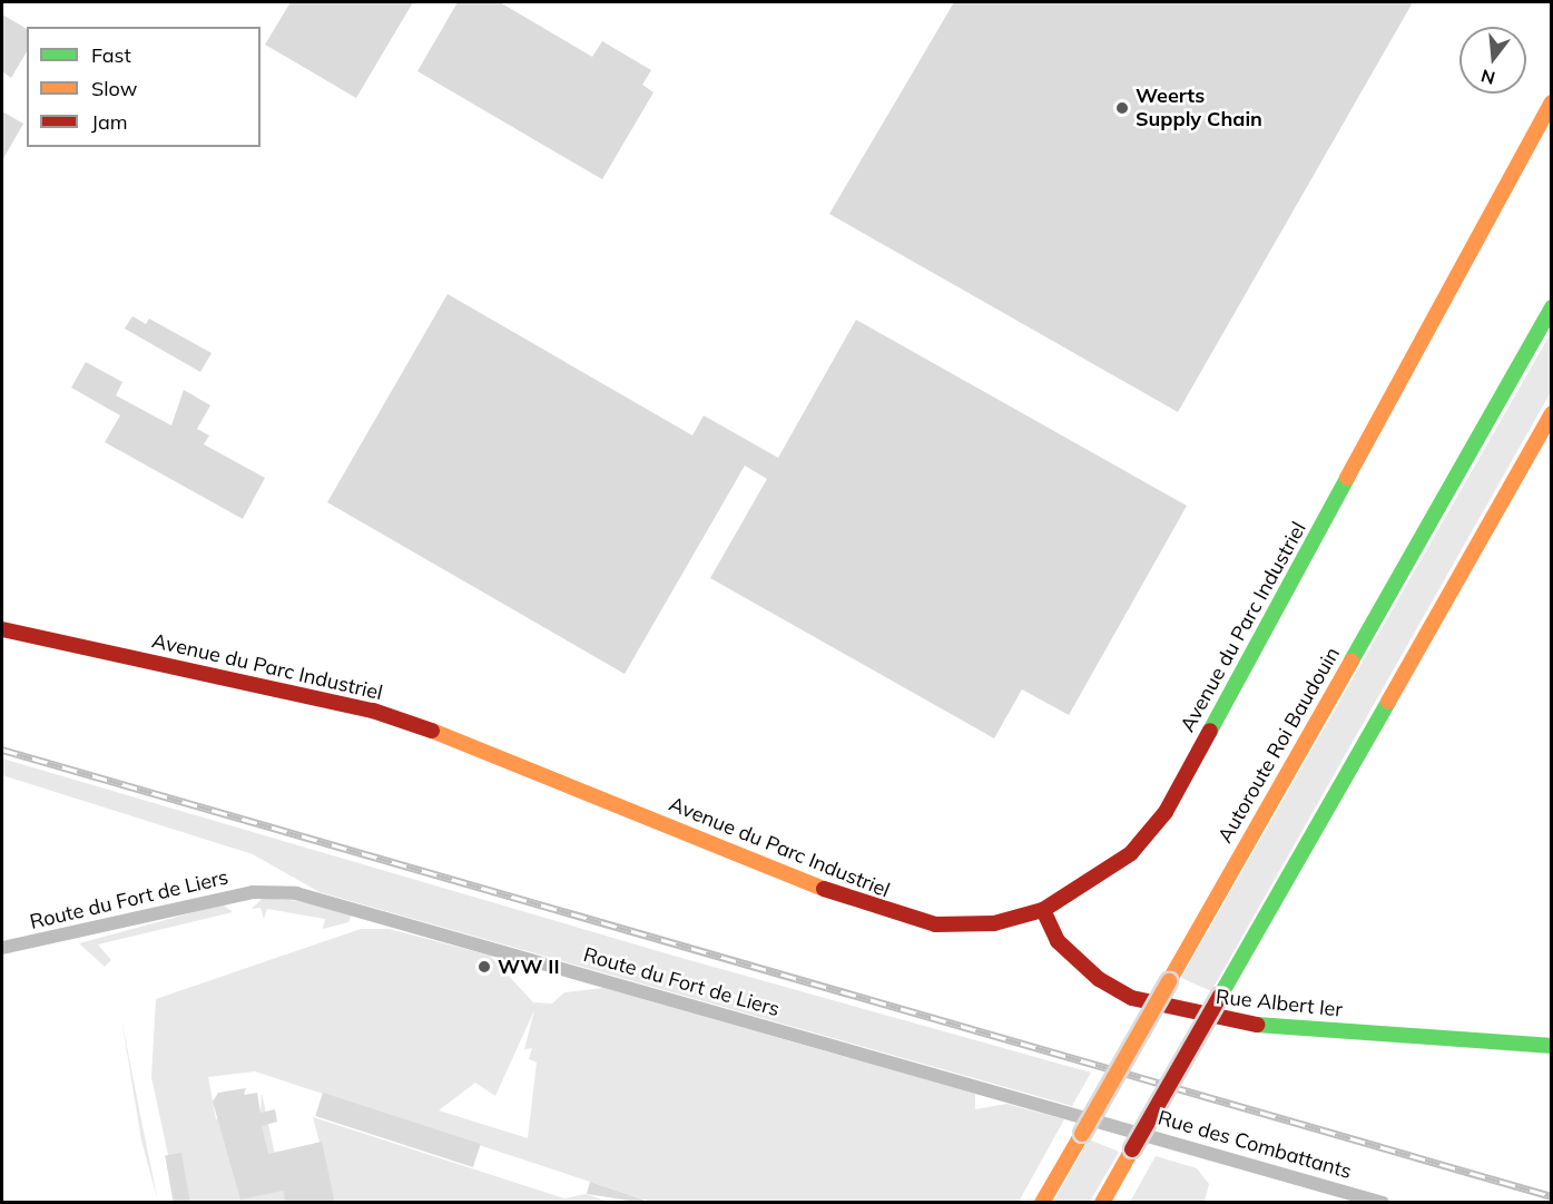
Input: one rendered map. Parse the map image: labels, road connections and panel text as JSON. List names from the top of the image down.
{
  "streets": {
    "main road": ["Avenue du Parc Industriel", "Autoroute Roi Baudouin", "Rue Albert Ier"],
    "street": ["Route du Fort de Liers", "Rue des Combattants"]
  },
  "crossings": [
    ["Avenue du Parc Industriel", "Rue Albert Ier"],
    ["Route du Fort de Liers", "Rue des Combattants"]
  ],
  "places": ["Weerts Supply Chain", "WW II"],
  "legend": ["Fast", "Slow", "Jam"],
  "north": "bottom"
}
